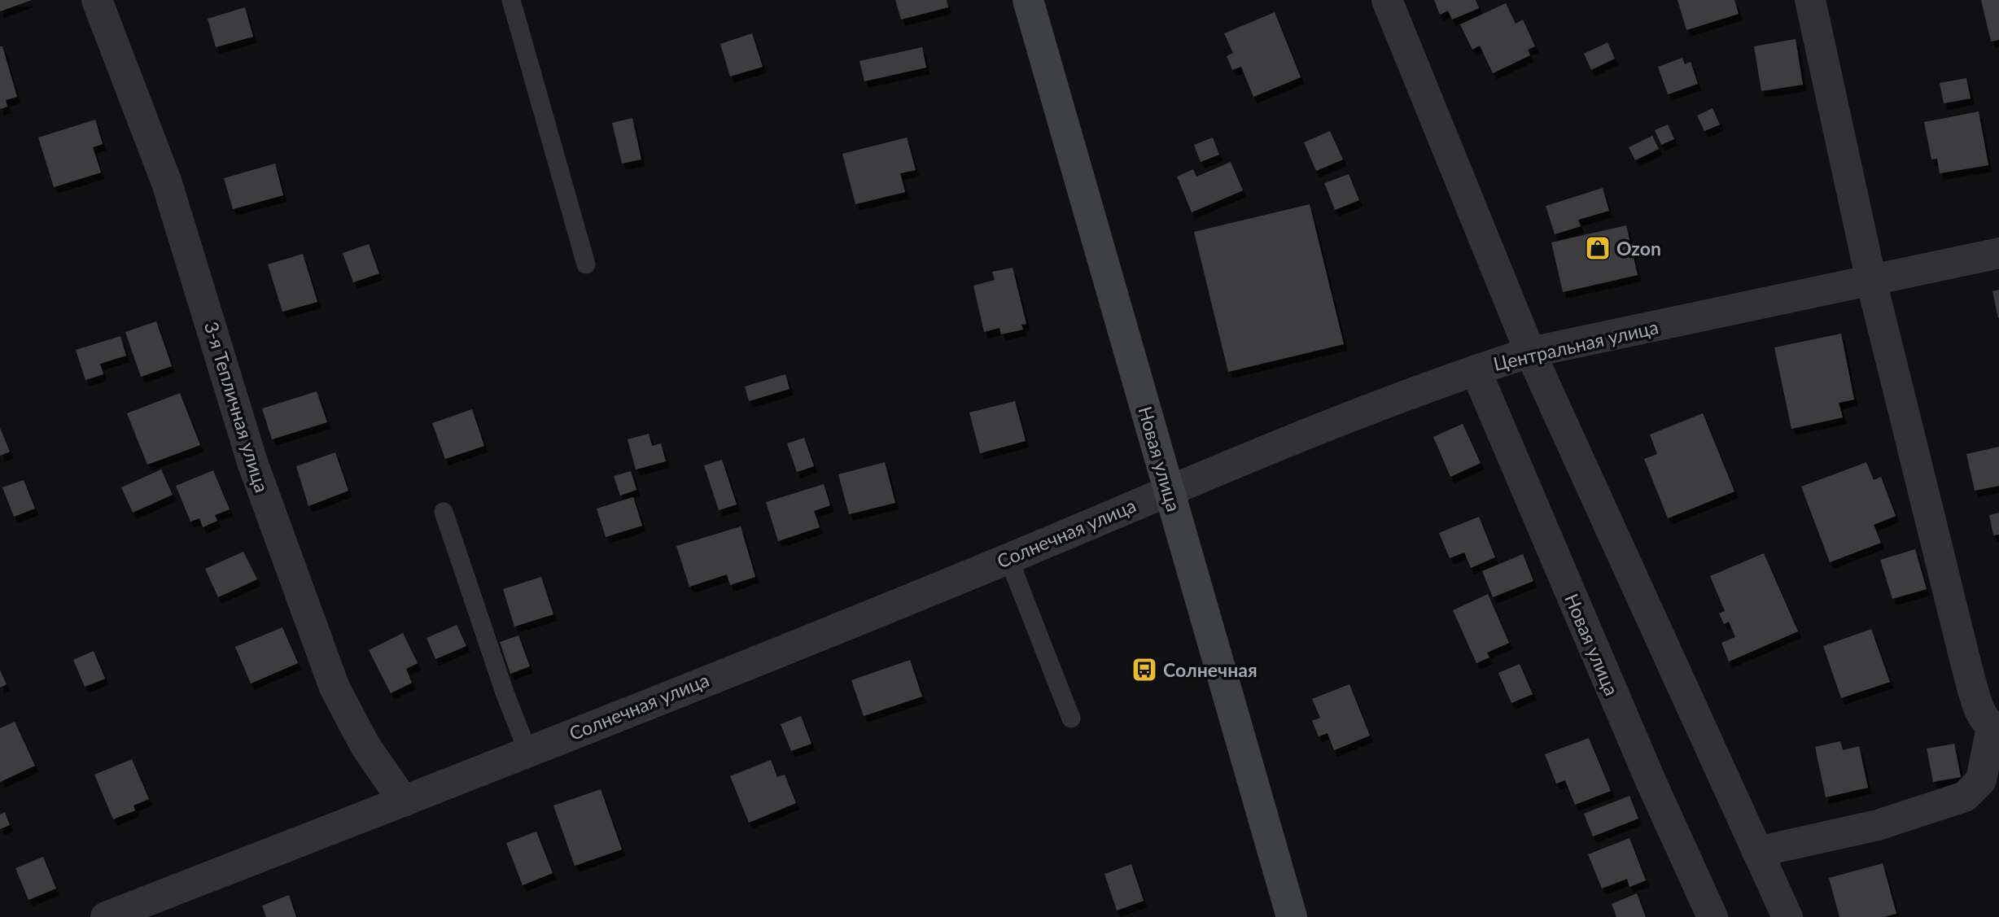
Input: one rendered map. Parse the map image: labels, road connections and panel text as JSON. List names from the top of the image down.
{
  "streets": {
    "main road": ["Новая улица"],
    "street": ["Центральная улица", "3-я Тепличная улица", "Солнечная улица"]
  },
  "crossings": [
    ["Центральная улица", "Новая улица"],
    ["Центральная улица", "Солнечная улица"],
    ["3-я Тепличная улица", "Солнечная улица"],
    ["Новая улица", "Солнечная улица"]
  ],
  "places": {
    "shop": ["Ozon"],
    "bus stop": ["Солнечная"]
  }
}
